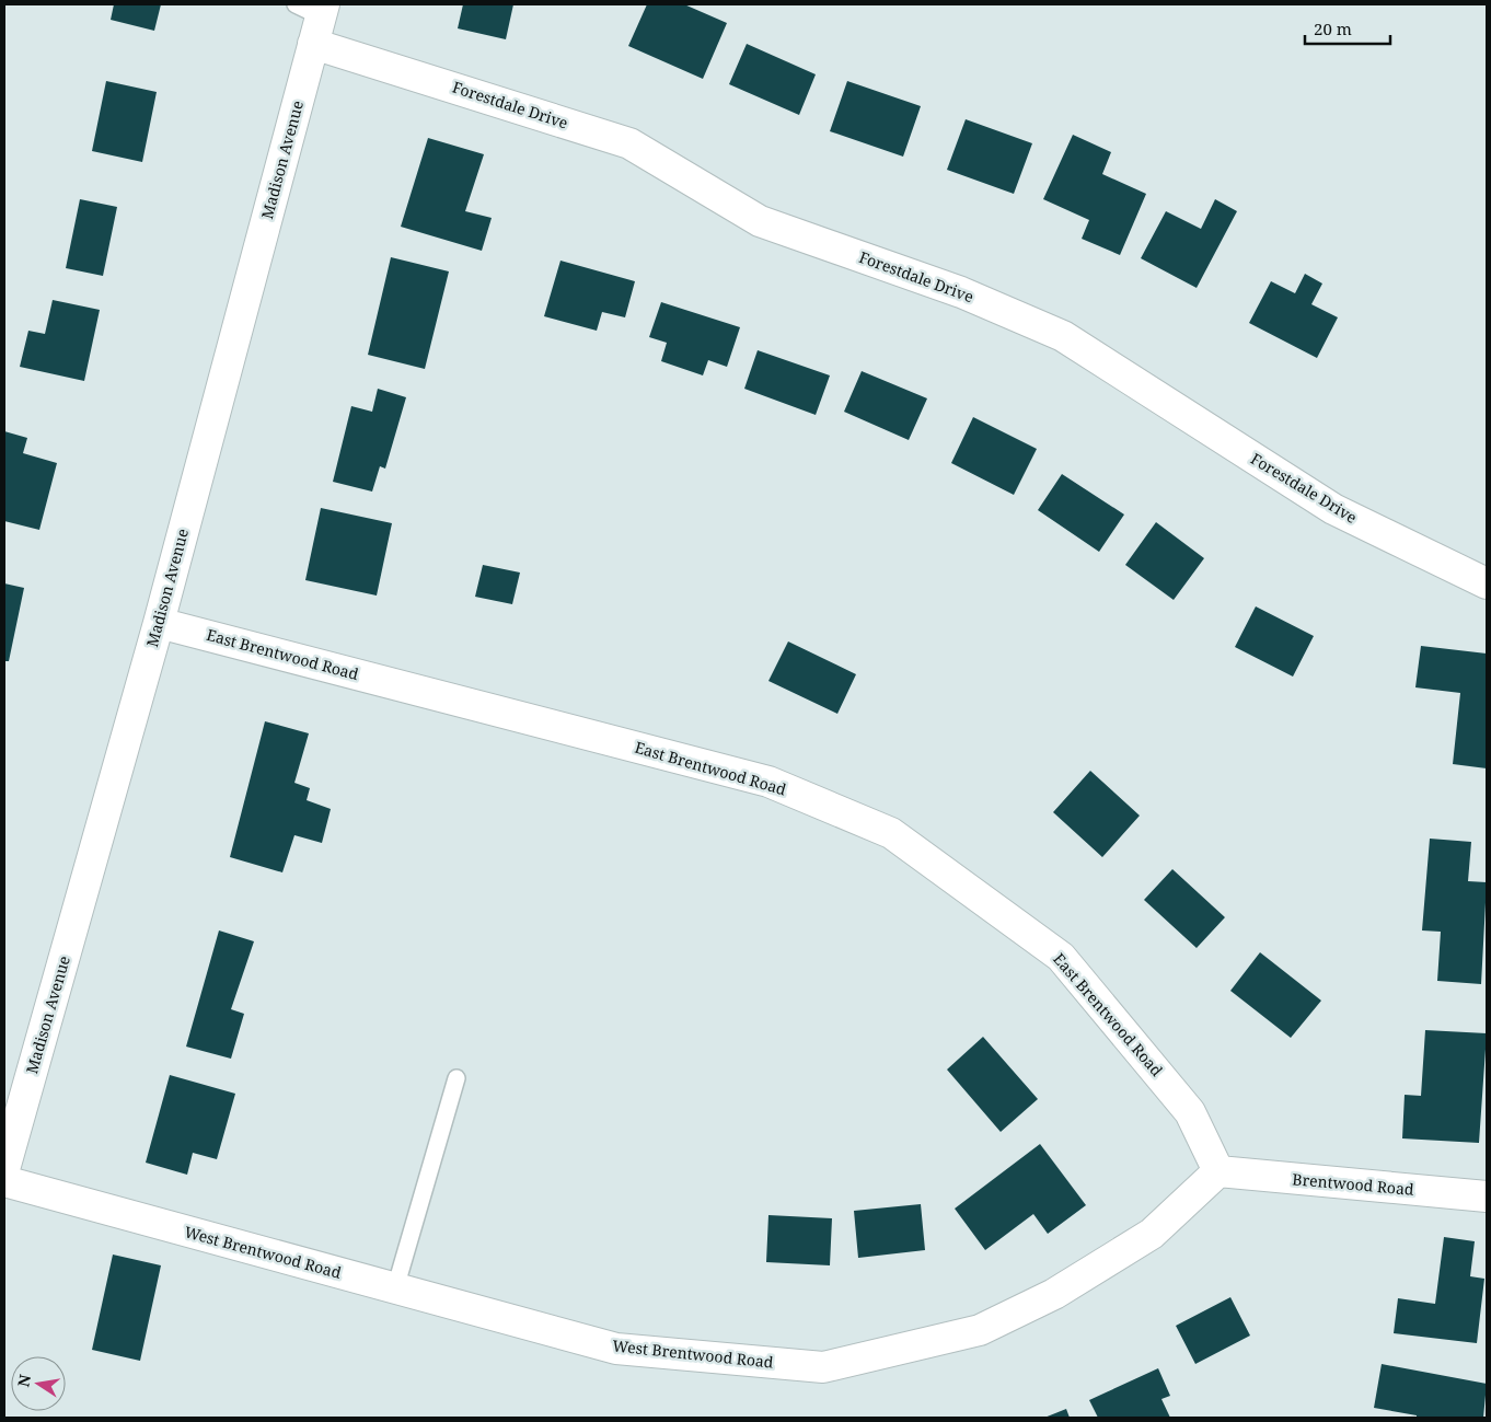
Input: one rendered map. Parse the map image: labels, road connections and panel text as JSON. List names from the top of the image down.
{
  "streets": {
    "street": [
      "Forestdale Drive",
      "Madison Avenue",
      "East Brentwood Road",
      "Brentwood Road",
      "West Brentwood Road"
    ]
  },
  "crossings": [
    ["Forestdale Drive", "Madison Avenue"],
    ["Madison Avenue", "East Brentwood Road"],
    ["East Brentwood Road", "Brentwood Road"],
    ["East Brentwood Road", "West Brentwood Road"],
    ["Brentwood Road", "West Brentwood Road"]
  ],
  "scale_bar": "20 m",
  "north": "left"
}
